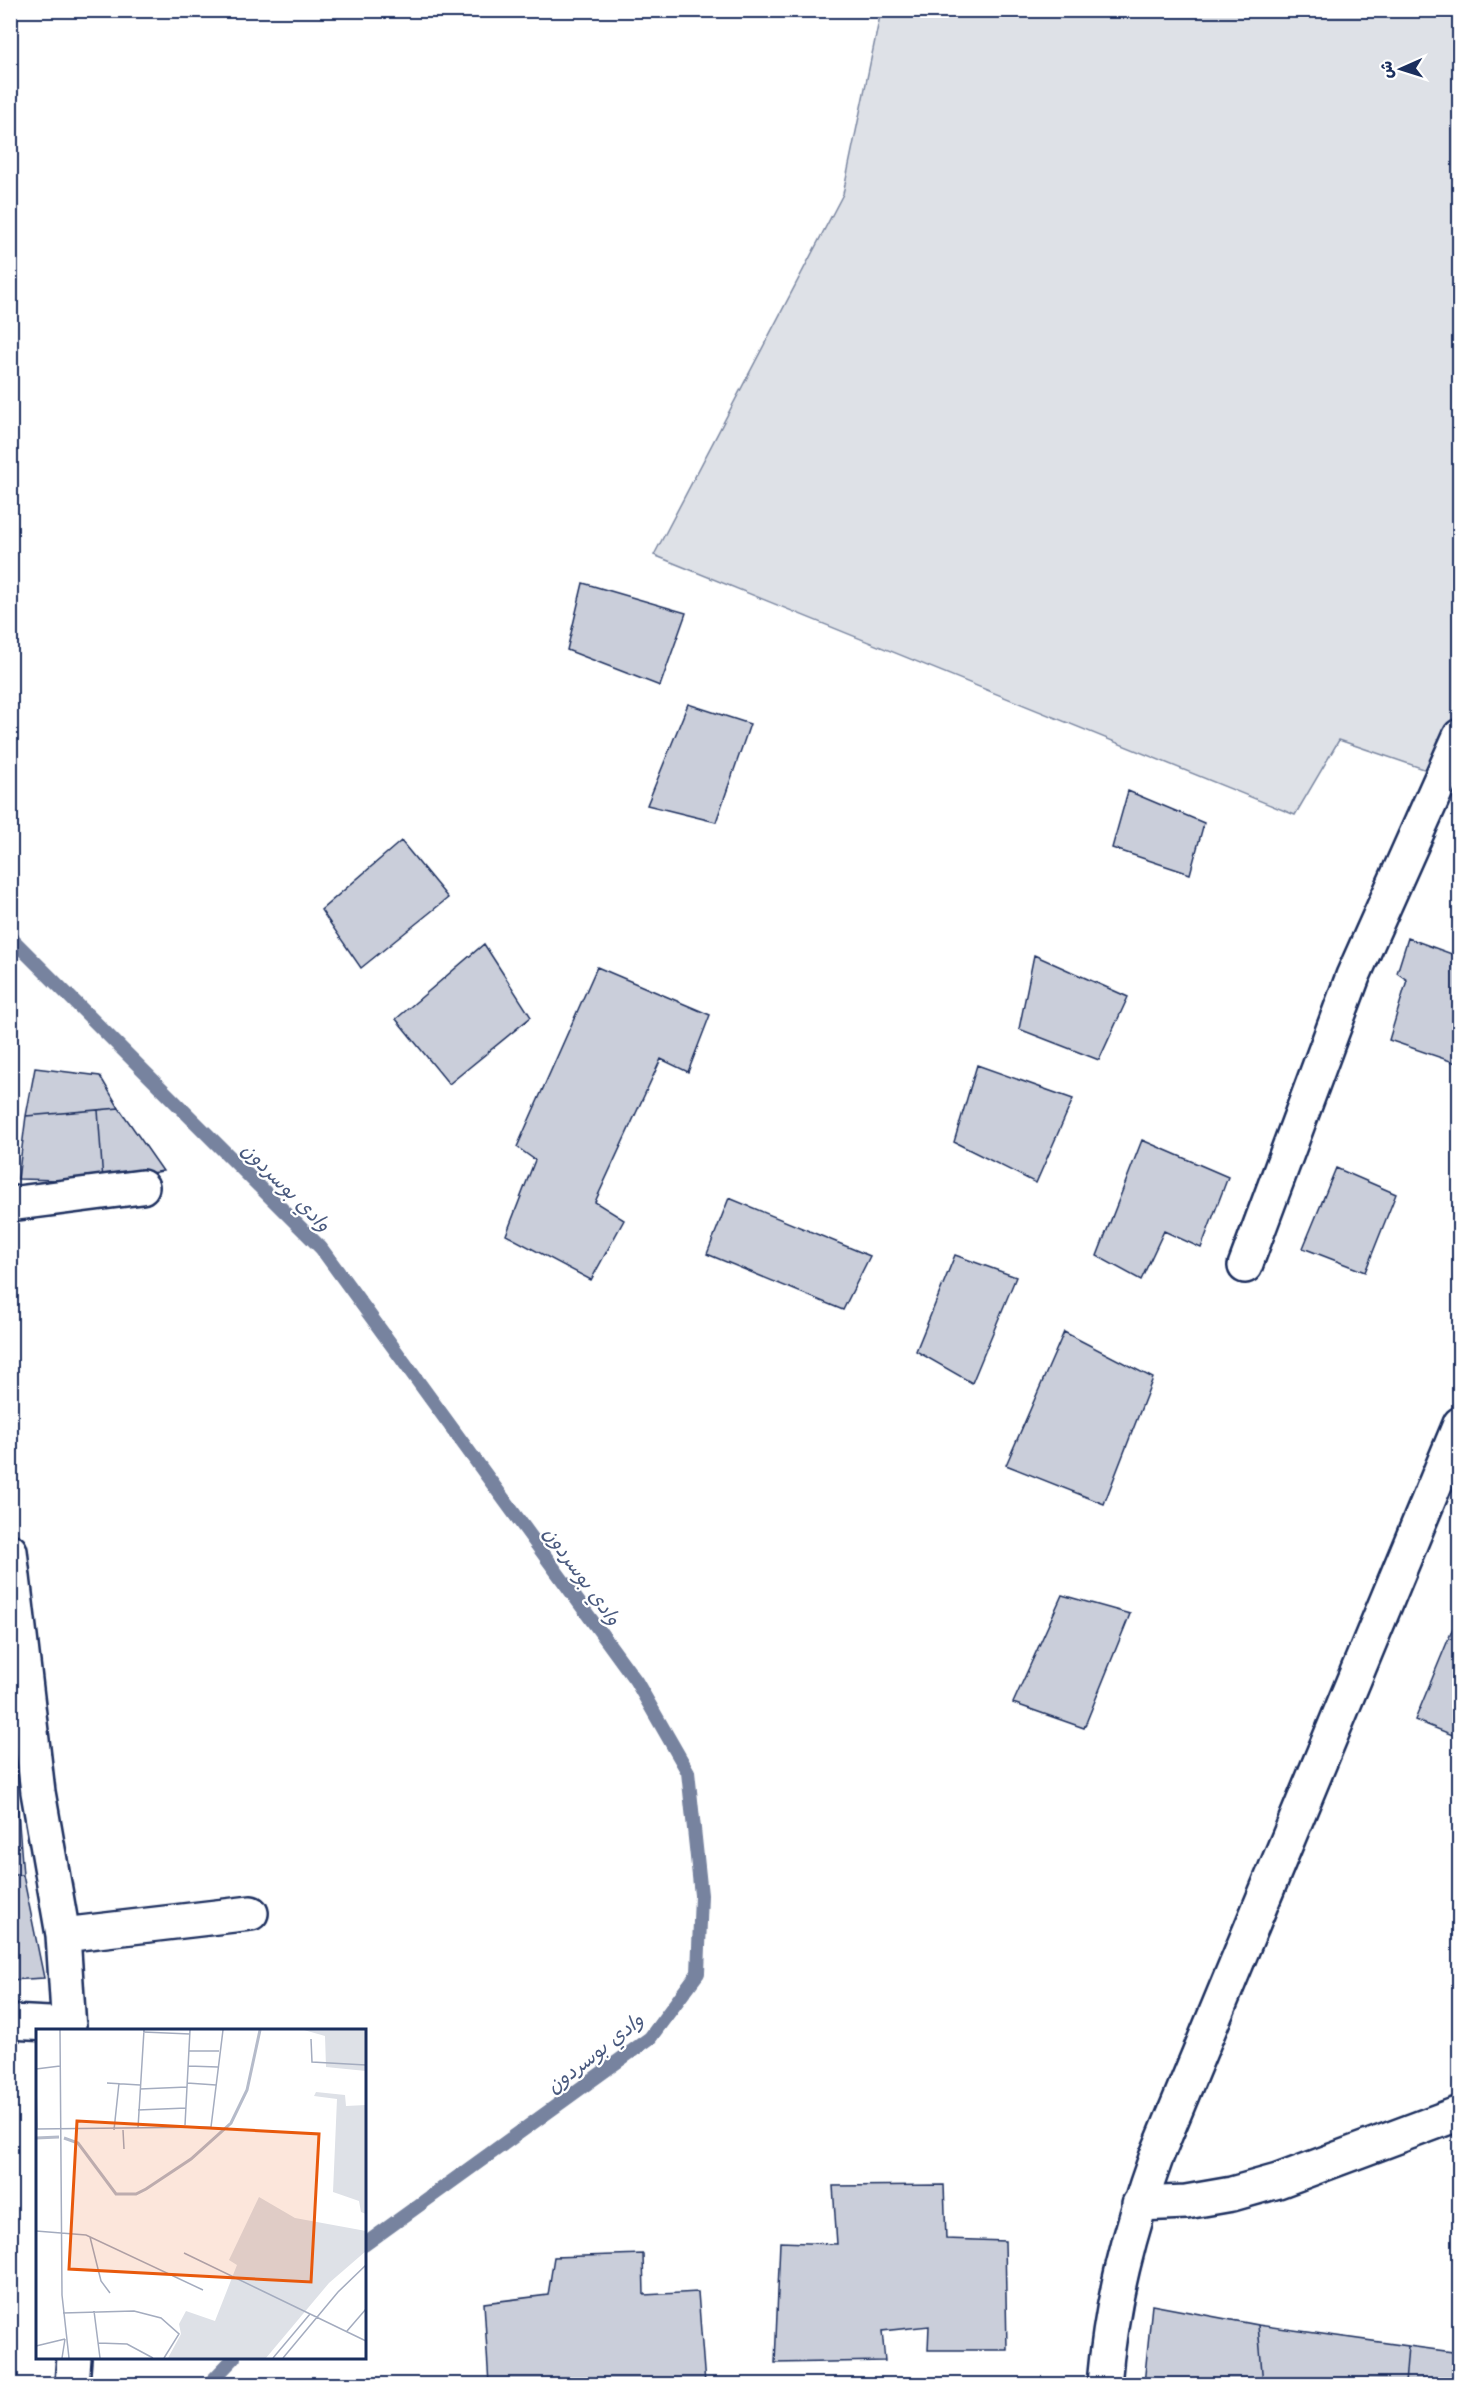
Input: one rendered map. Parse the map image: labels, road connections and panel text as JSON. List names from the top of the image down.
{
  "water": ["وادي بوسردون"],
  "north": "left"
}
